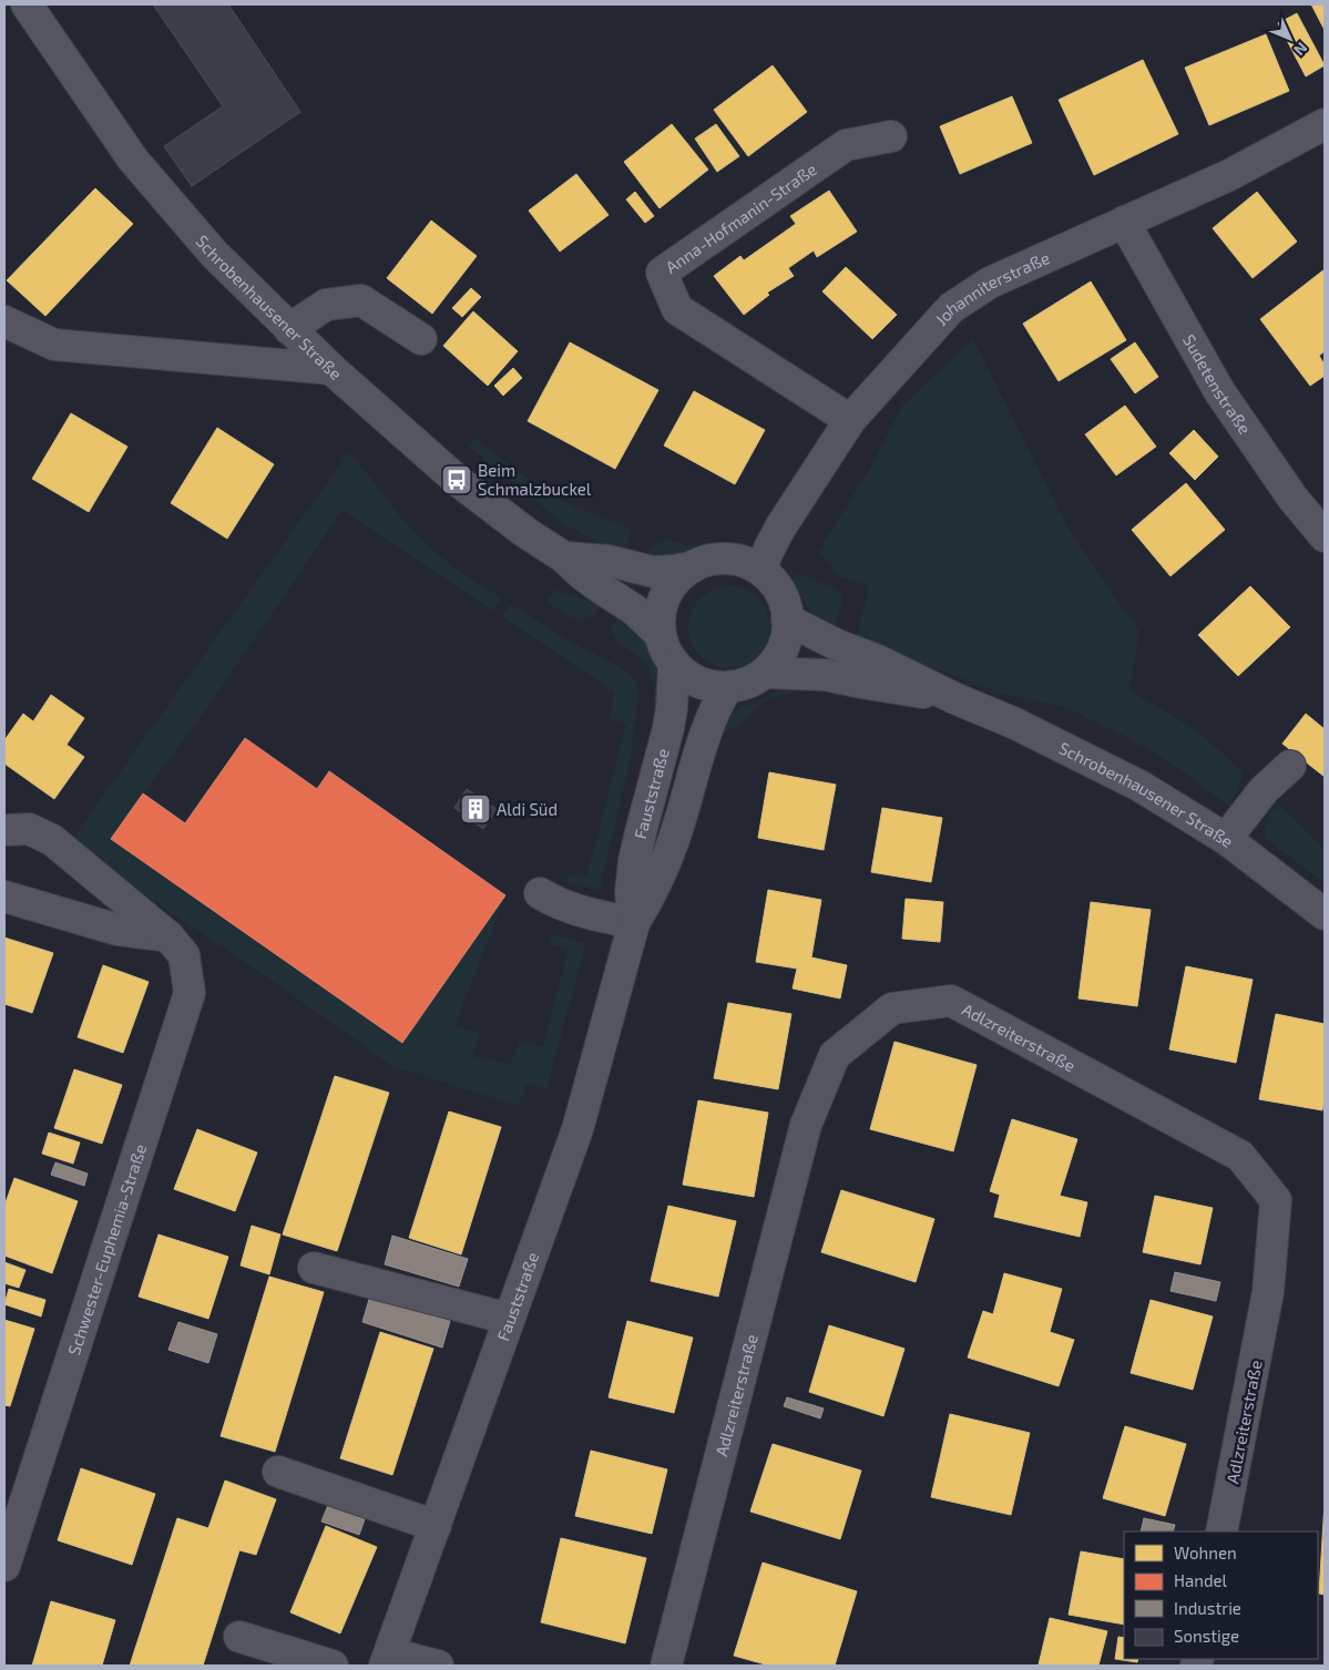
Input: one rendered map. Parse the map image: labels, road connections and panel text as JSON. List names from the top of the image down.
{
  "streets": {
    "street": [
      "Anna-Hofmanin-Straße",
      "Johanniterstraße",
      "Schrobenhausener Straße",
      "Sudetenstraße",
      "Fauststraße",
      "Adlzreiterstraße",
      "Schwester-Euphemia-Straße"
    ]
  },
  "crossings": [
    ["Anna-Hofmanin-Straße", "Johanniterstraße"],
    ["Johanniterstraße", "Schrobenhausener Straße"],
    ["Johanniterstraße", "Sudetenstraße"],
    ["Johanniterstraße", "Fauststraße"],
    ["Schrobenhausener Straße", "Fauststraße"]
  ],
  "places": {
    "bus stop": ["Beim Schmalzbuckel"],
    "building": ["Aldi Süd"]
  },
  "legend": [
    "Wohnen",
    "Handel",
    "Industrie",
    "Sonstige"
  ],
  "north": "bottom right"
}
